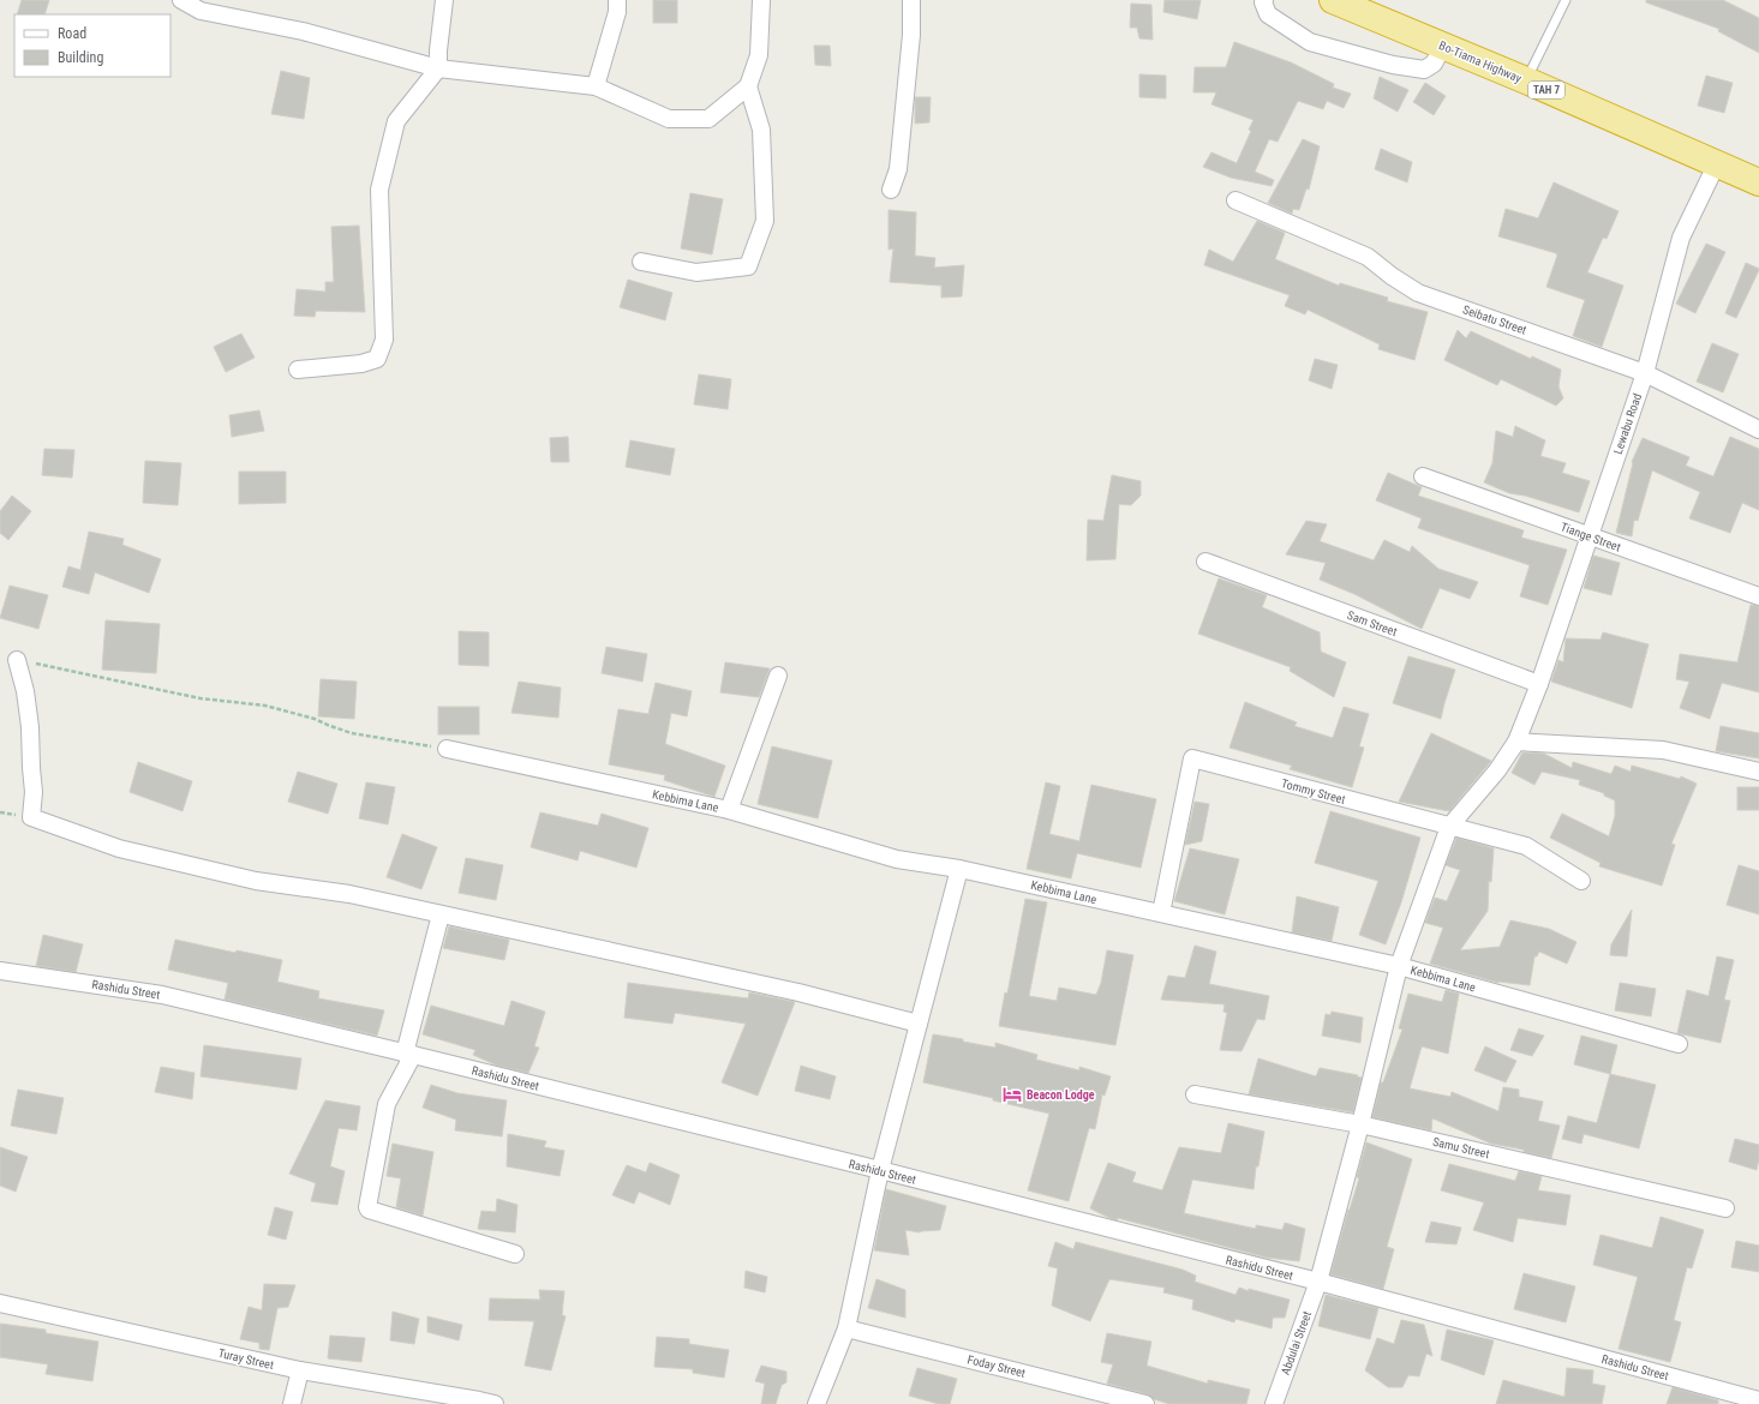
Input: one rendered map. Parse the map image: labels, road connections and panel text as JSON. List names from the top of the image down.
{
  "streets": {
    "highway": ["Bo-Tiama Highway", "TAH 7"],
    "street": [
      "Seibatu Street",
      "Lewabu Road",
      "Tiange Street",
      "Sam Street",
      "Tommy Street",
      "Kebbima Lane",
      "Rashidu Street",
      "Samu Street",
      "Abdulai Street",
      "Turay Street",
      "Foday Street"
    ]
  },
  "crossings": [
    ["Bo-Tiama Highway", "Lewabu Road"],
    ["Seibatu Street", "Lewabu Road"],
    ["Lewabu Road", "Tiange Street"],
    ["Lewabu Road", "Sam Street"],
    ["Lewabu Road", "Tommy Street"],
    ["Lewabu Road", "Abdulai Street"],
    ["Tommy Street", "Kebbima Lane"],
    ["Tommy Street", "Abdulai Street"],
    ["Kebbima Lane", "Abdulai Street"],
    ["Rashidu Street", "Abdulai Street"],
    ["Samu Street", "Abdulai Street"]
  ],
  "places": {
    "hotel": ["Beacon Lodge"]
  },
  "legend": ["Road", "Building"]
}
